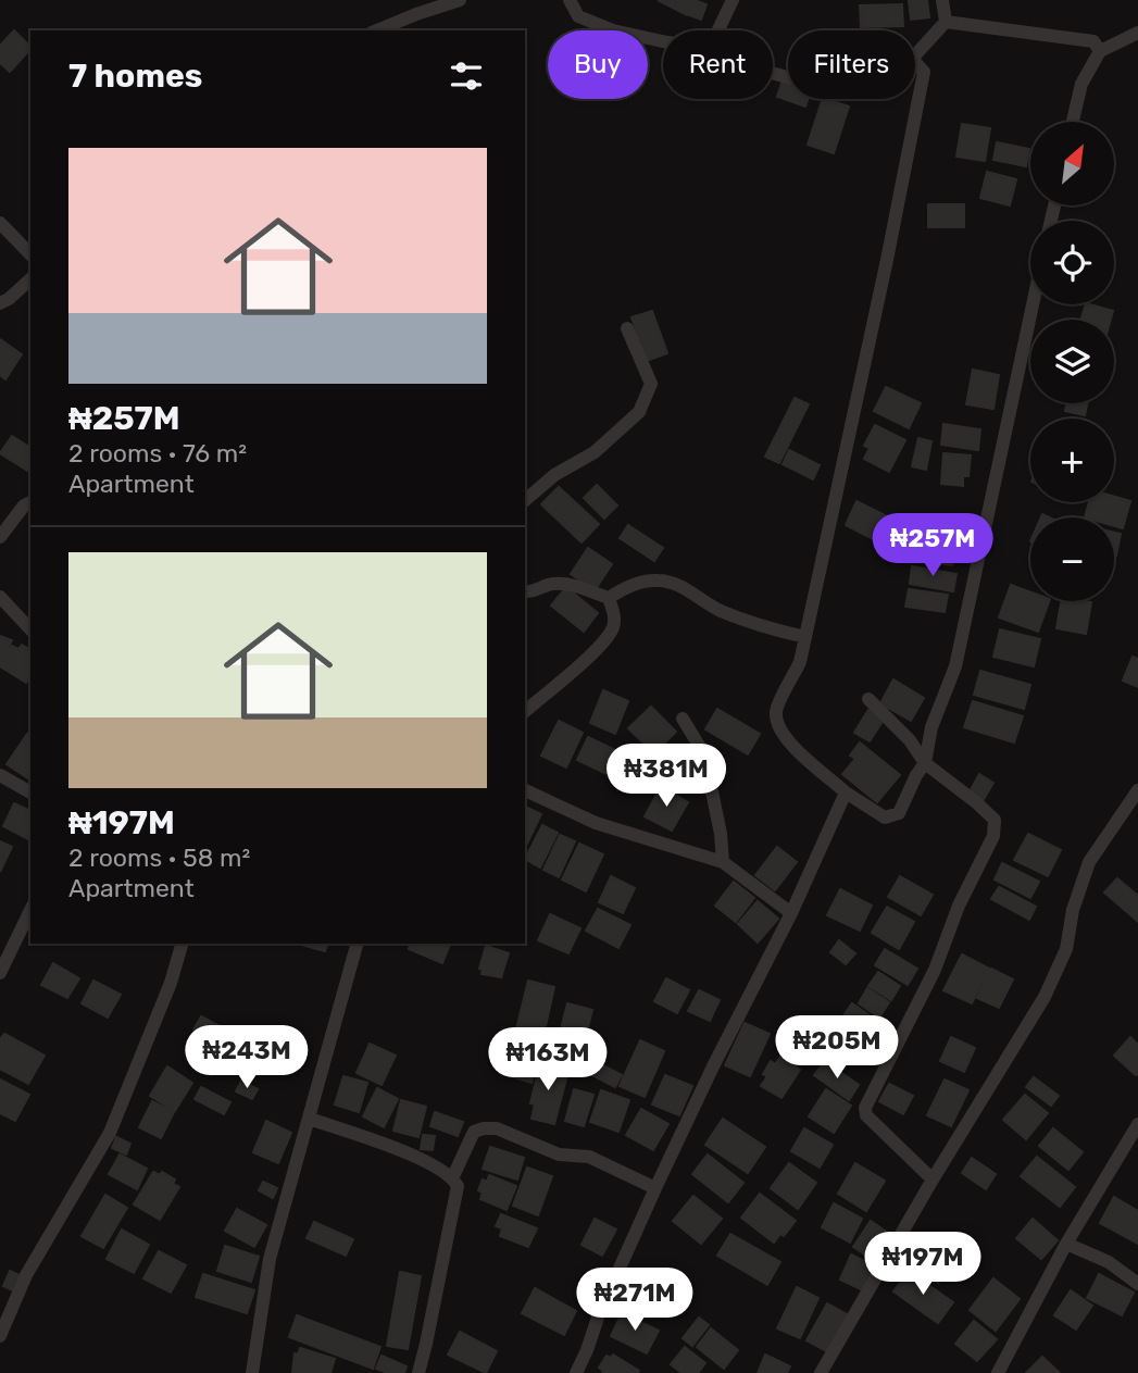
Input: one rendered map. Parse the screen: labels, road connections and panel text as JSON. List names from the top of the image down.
{
  "north": "top right",
  "page": {
    "chip": ["Buy", "Rent", "Filters"],
    "heading": "7 homes",
    "map_buttons": ["+", "−"],
    "list": [
      {
        "name": "₦257M",
        "note": "2 rooms · 76 m² · Apartment"
      },
      {
        "name": "₦197M",
        "note": "2 rooms · 58 m² · Apartment"
      }
    ],
    "price": [
      "₦257M",
      "₦381M",
      "₦205M",
      "₦243M",
      "₦163M",
      "₦197M",
      "₦271M"
    ]
  }
}
